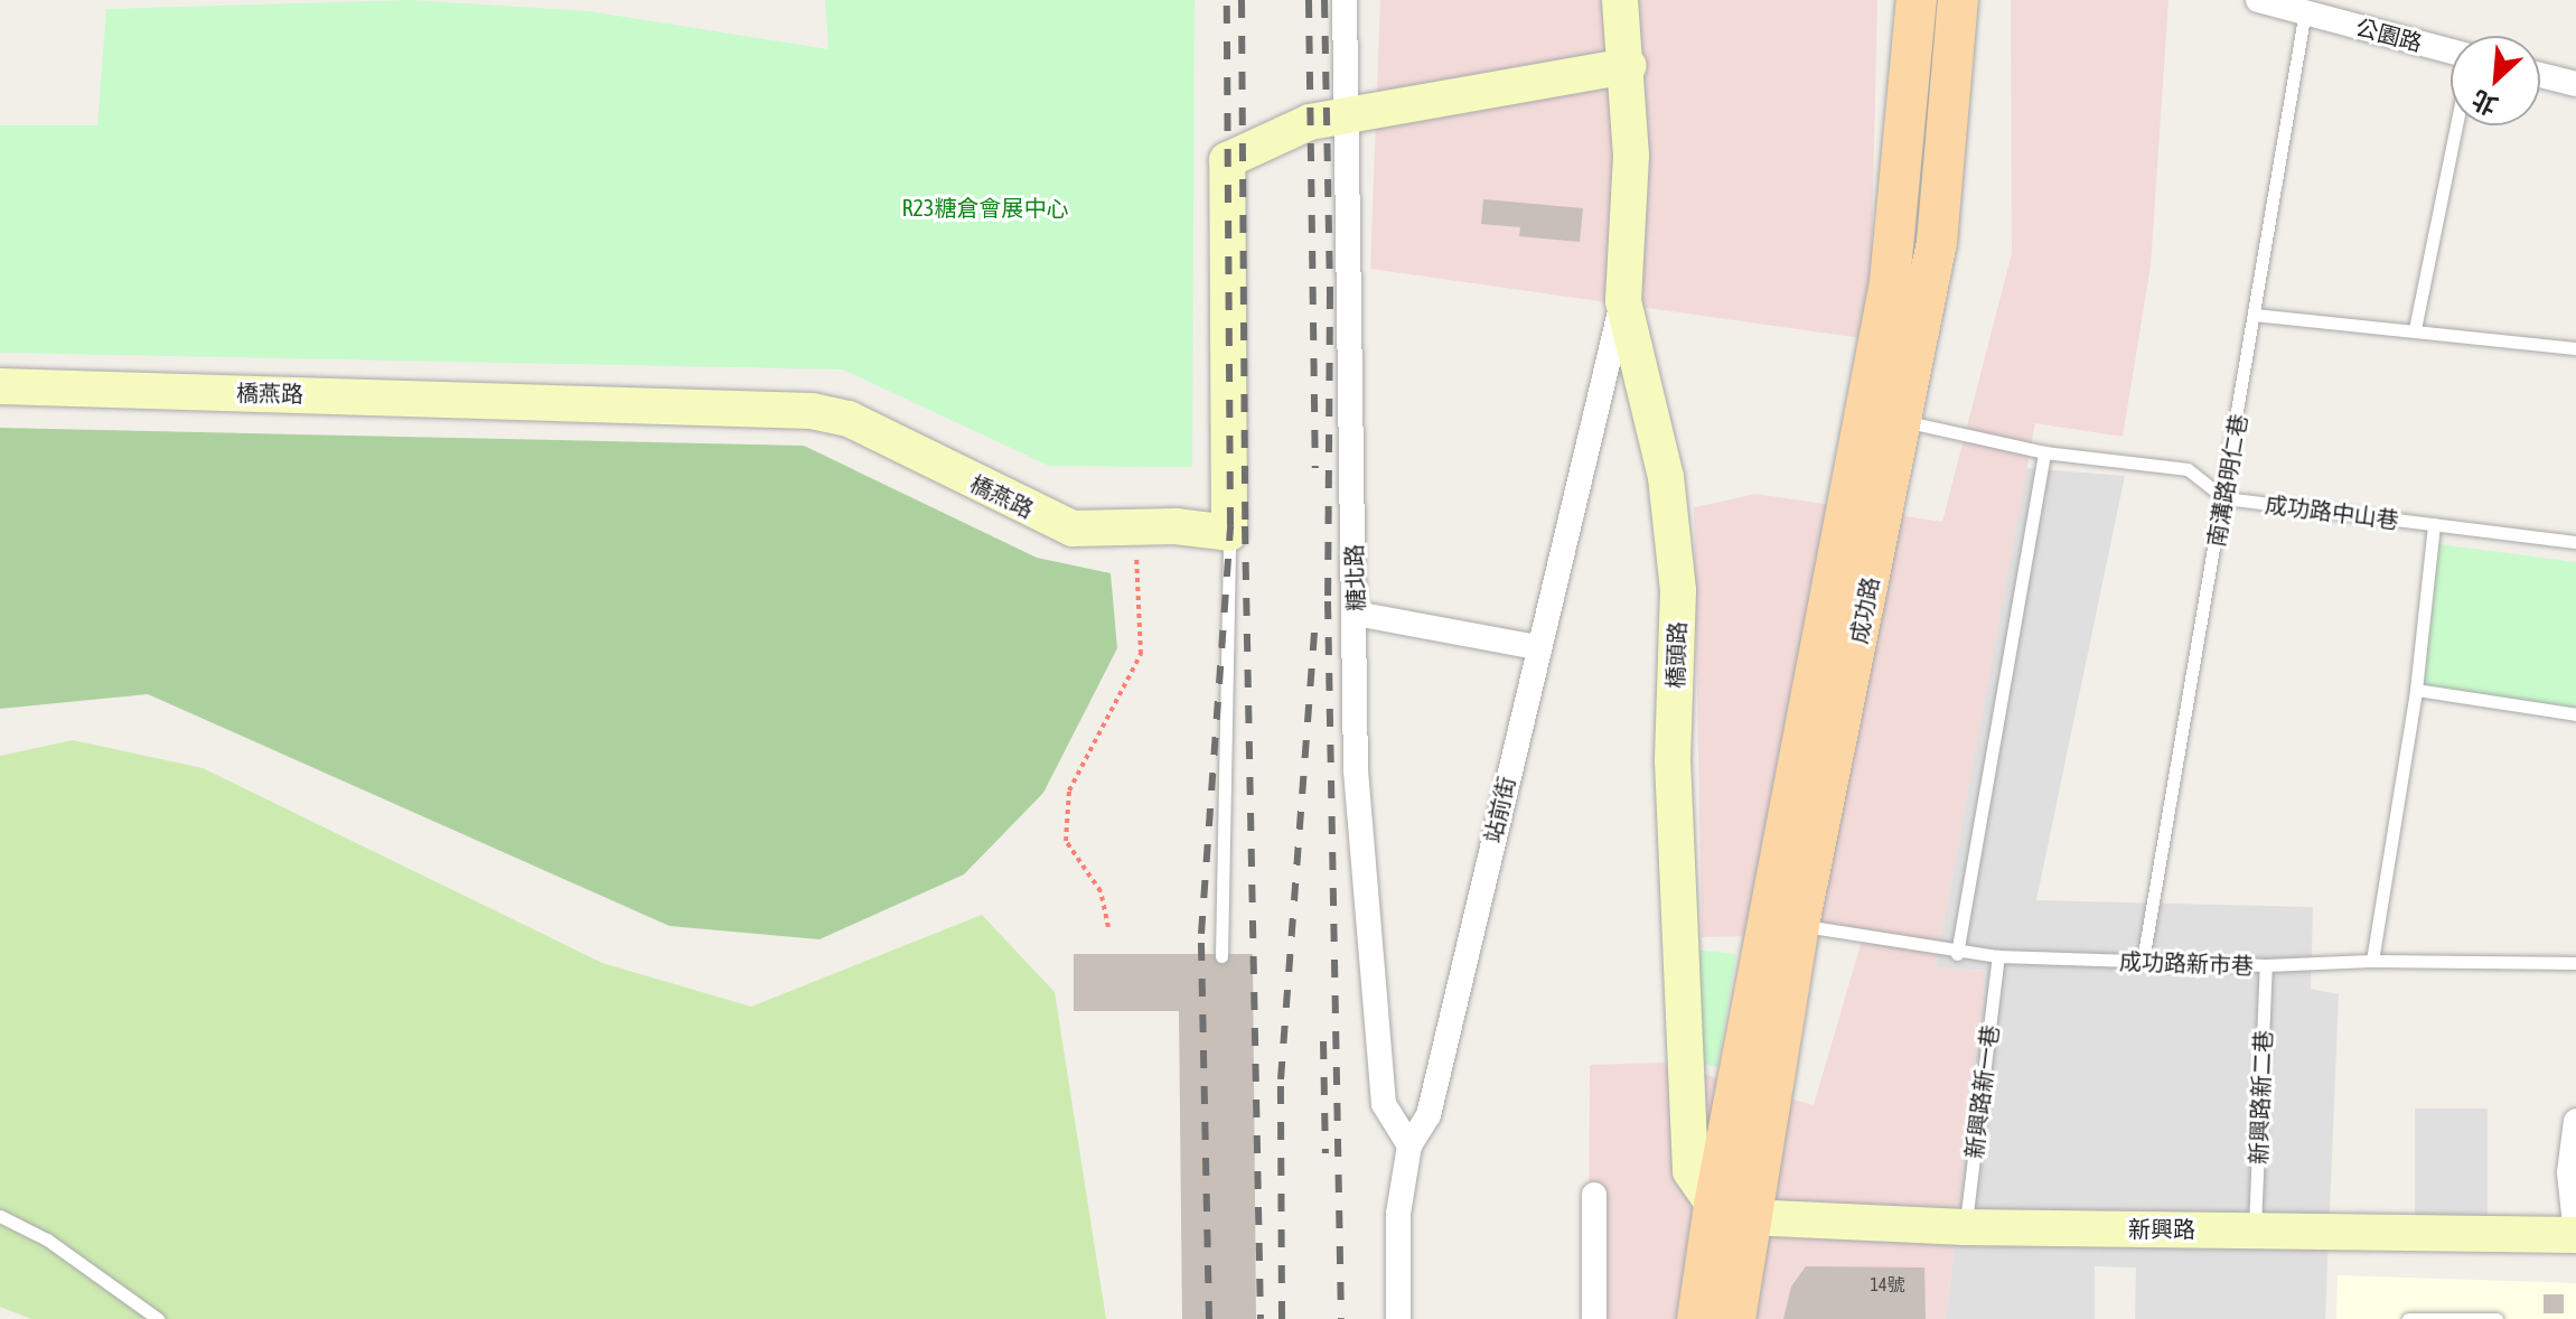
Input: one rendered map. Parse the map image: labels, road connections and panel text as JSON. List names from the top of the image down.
{
  "streets": {
    "main road": ["成功路"],
    "street": [
      "公園路",
      "橋燕路",
      "糖北路",
      "橋頭路",
      "站前街",
      "新興路"
    ],
    "lane": [
      "南溝路明仁巷",
      "成功路中山巷",
      "成功路新市巷",
      "新興路新一巷",
      "新興路新二巷"
    ]
  },
  "crossings": [
    ["公園路", "南溝路明仁巷"],
    ["南溝路明仁巷", "成功路中山巷"],
    ["南溝路明仁巷", "成功路新市巷"],
    ["糖北路", "站前街"],
    ["成功路", "橋頭路"],
    ["成功路", "成功路新市巷"],
    ["成功路", "新興路"],
    ["橋頭路", "站前街"],
    ["橋頭路", "新興路"],
    ["成功路新市巷", "新興路新一巷"],
    ["成功路新市巷", "新興路新二巷"],
    ["新興路新一巷", "新興路"],
    ["新興路新二巷", "新興路"]
  ],
  "parks": ["R23糖倉會展中心"],
  "house_numbers": ["14號"],
  "north": "bottom left"
}
